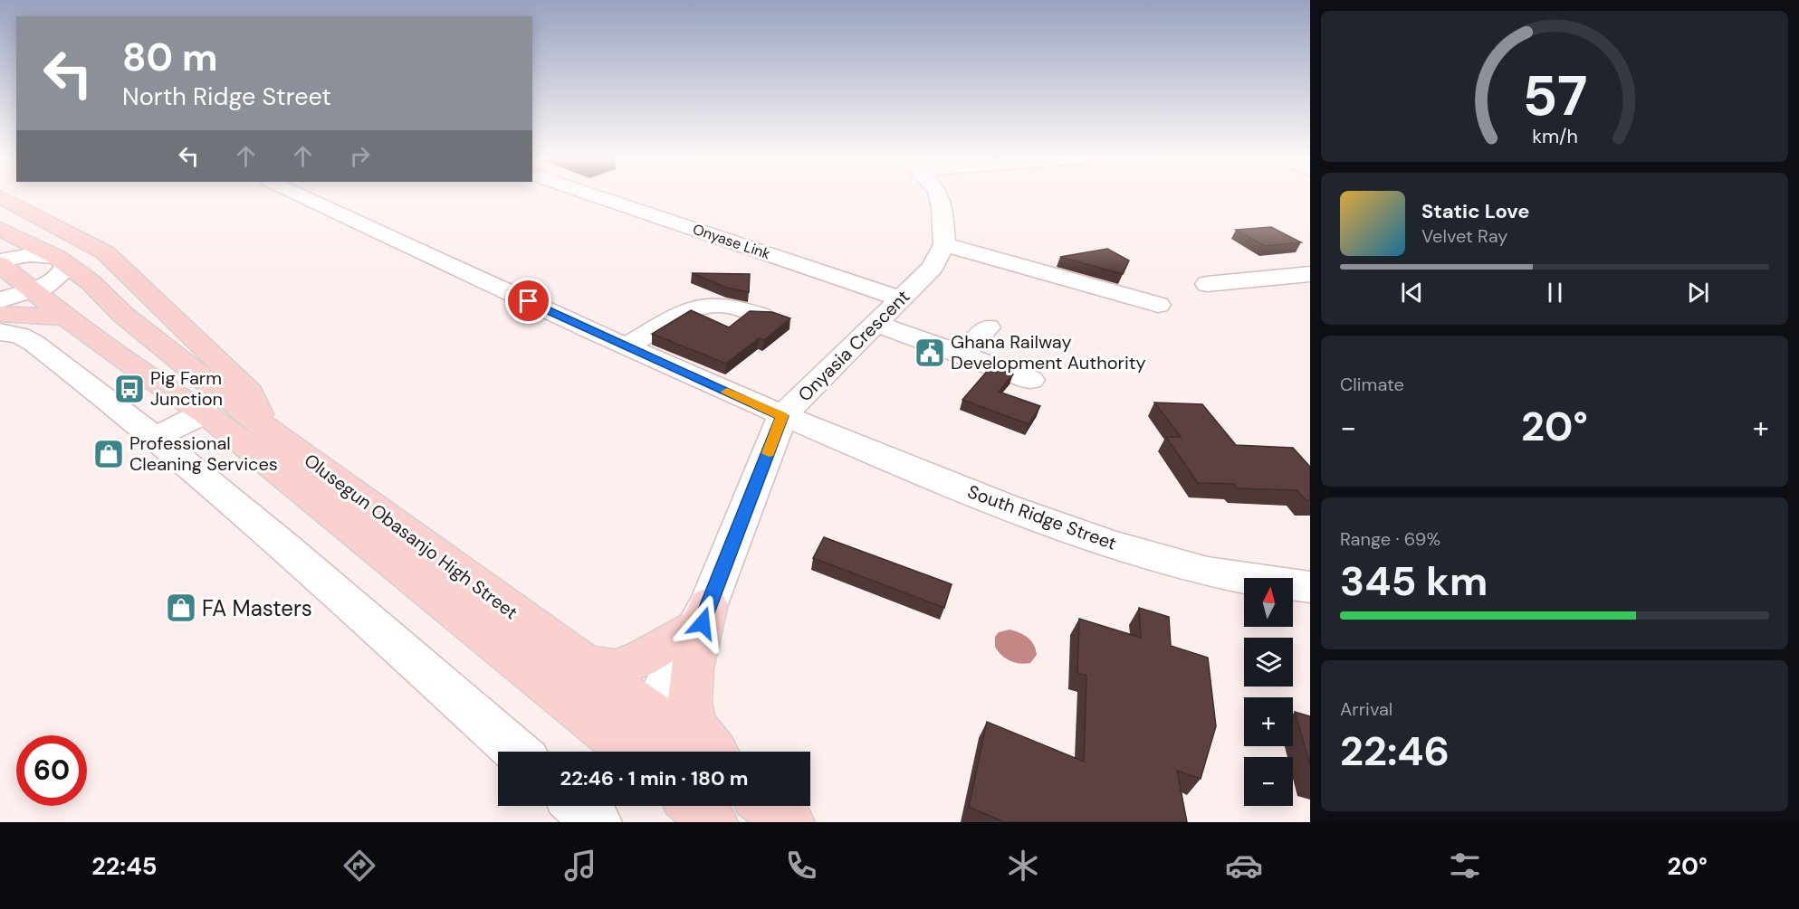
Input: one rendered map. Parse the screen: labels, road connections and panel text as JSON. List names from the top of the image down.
{
  "streets": {
    "main road": ["Olusegun Obasanjo High Street"],
    "street": ["Onyase Link", "Onyasia Crescent", "South Ridge Street"]
  },
  "crossings": [
    ["Onyase Link", "Onyasia Crescent"],
    ["Onyasia Crescent", "South Ridge Street"],
    ["Onyasia Crescent", "Olusegun Obasanjo High Street"]
  ],
  "places": {
    "public building": ["Ghana Railway Development Authority"],
    "bus stop": ["Pig Farm Junction"],
    "shop": ["Professional Cleaning Services", "FA Masters"]
  },
  "north": "top",
  "page": {
    "turn": ["80 m", "North Ridge Street"],
    "song": ["Static Love", "Velvet Ray"],
    "tile": [
      "Climate",
      ["Range · 69%", "345 km"],
      ["Arrival", "22:46"]
    ],
    "heat": ["−", "20°", "+"],
    "map_buttons": ["+", "−"],
    "limit": "60",
    "trip": "22:46 · 1 min · 180 m",
    "tabs": ["22:45", "20°"],
    "gauge": ["57", "km/h"]
  }
}
